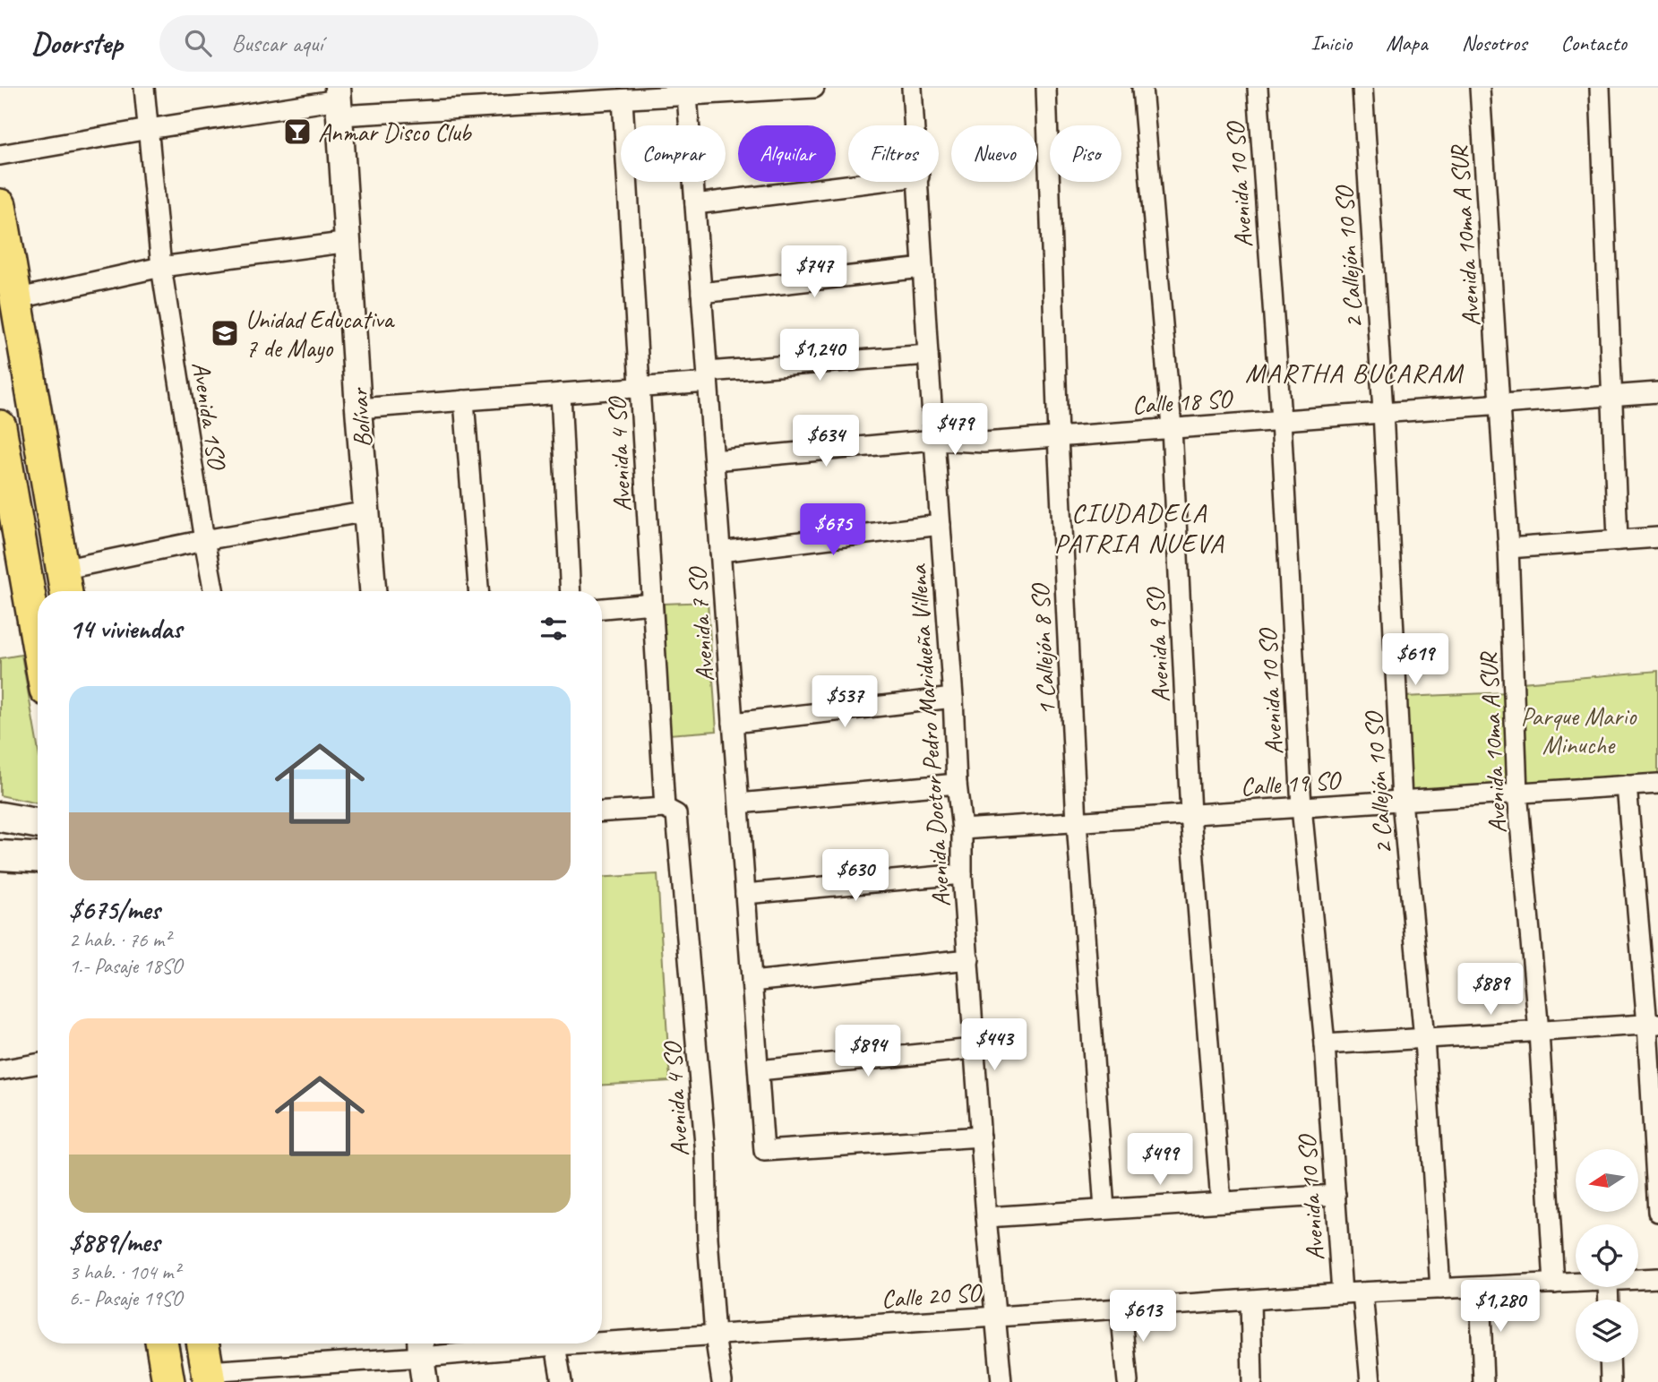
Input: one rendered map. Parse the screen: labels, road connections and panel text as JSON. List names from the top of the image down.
{
  "streets": {
    "street": [
      "Avenida 10 SO",
      "Avenida 10ma A SUR",
      "2 Callejón 10 SO",
      "Calle 18 SO",
      "Avenida 1SO",
      "Bolívar",
      "Avenida 4 SO",
      "Avenida 7 SO",
      "Avenida 9 SO",
      "1 Callejón 8 SO",
      "Avenida Doctor Pedro Maridueña Villena",
      "Calle 19 SO",
      "Calle 20 SO"
    ]
  },
  "crossings": [
    ["Avenida 10 SO", "Calle 18 SO"],
    ["Avenida 10 SO", "Calle 19 SO"],
    ["Avenida 10 SO", "Calle 20 SO"],
    ["Avenida 10ma A SUR", "Calle 18 SO"],
    ["Avenida 10ma A SUR", "Calle 19 SO"],
    ["Avenida 10ma A SUR", "Calle 20 SO"],
    ["2 Callejón 10 SO", "Calle 18 SO"],
    ["2 Callejón 10 SO", "Calle 19 SO"],
    ["2 Callejón 10 SO", "Calle 20 SO"],
    ["Calle 18 SO", "Avenida 7 SO"],
    ["Calle 18 SO", "Avenida 9 SO"],
    ["Calle 18 SO", "1 Callejón 8 SO"],
    ["Calle 18 SO", "Avenida Doctor Pedro Maridueña Villena"],
    ["Avenida 4 SO", "Calle 20 SO"],
    ["Avenida 7 SO", "Avenida Doctor Pedro Maridueña Villena"],
    ["Avenida 9 SO", "Calle 19 SO"],
    ["1 Callejón 8 SO", "Calle 19 SO"],
    ["Avenida Doctor Pedro Maridueña Villena", "Calle 19 SO"],
    ["Avenida Doctor Pedro Maridueña Villena", "Calle 20 SO"]
  ],
  "districts": ["MARTHA BUCARAM", "CIUDADELA PATRIA NUEVA"],
  "parks": ["Parque Mario Minuche"],
  "places": {
    "bar": ["Anmar Disco Club"],
    "school or university": ["Unidad Educativa 7 de Mayo"]
  },
  "north": "left",
  "page": {
    "header": "Doorstep",
    "search": "Buscar aquí",
    "nav": [
      "Inicio",
      "Mapa",
      "Nosotros",
      "Contacto"
    ],
    "chip": [
      "Comprar",
      "Alquilar",
      "Filtros",
      "Nuevo",
      "Piso"
    ],
    "price": [
      "$747",
      "$1,240",
      "$479",
      "$634",
      "$675",
      "$619",
      "$537",
      "$630",
      "$889",
      "$443",
      "$894",
      "$499",
      "$1,280",
      "$613"
    ],
    "heading": "14 viviendas",
    "list": [
      {
        "name": "$675/mes",
        "note": "2 hab. · 76 m² · 1.- Pasaje 18SO"
      },
      {
        "name": "$889/mes",
        "note": "3 hab. · 104 m² · 6.- Pasaje 19SO"
      }
    ]
  }
}
